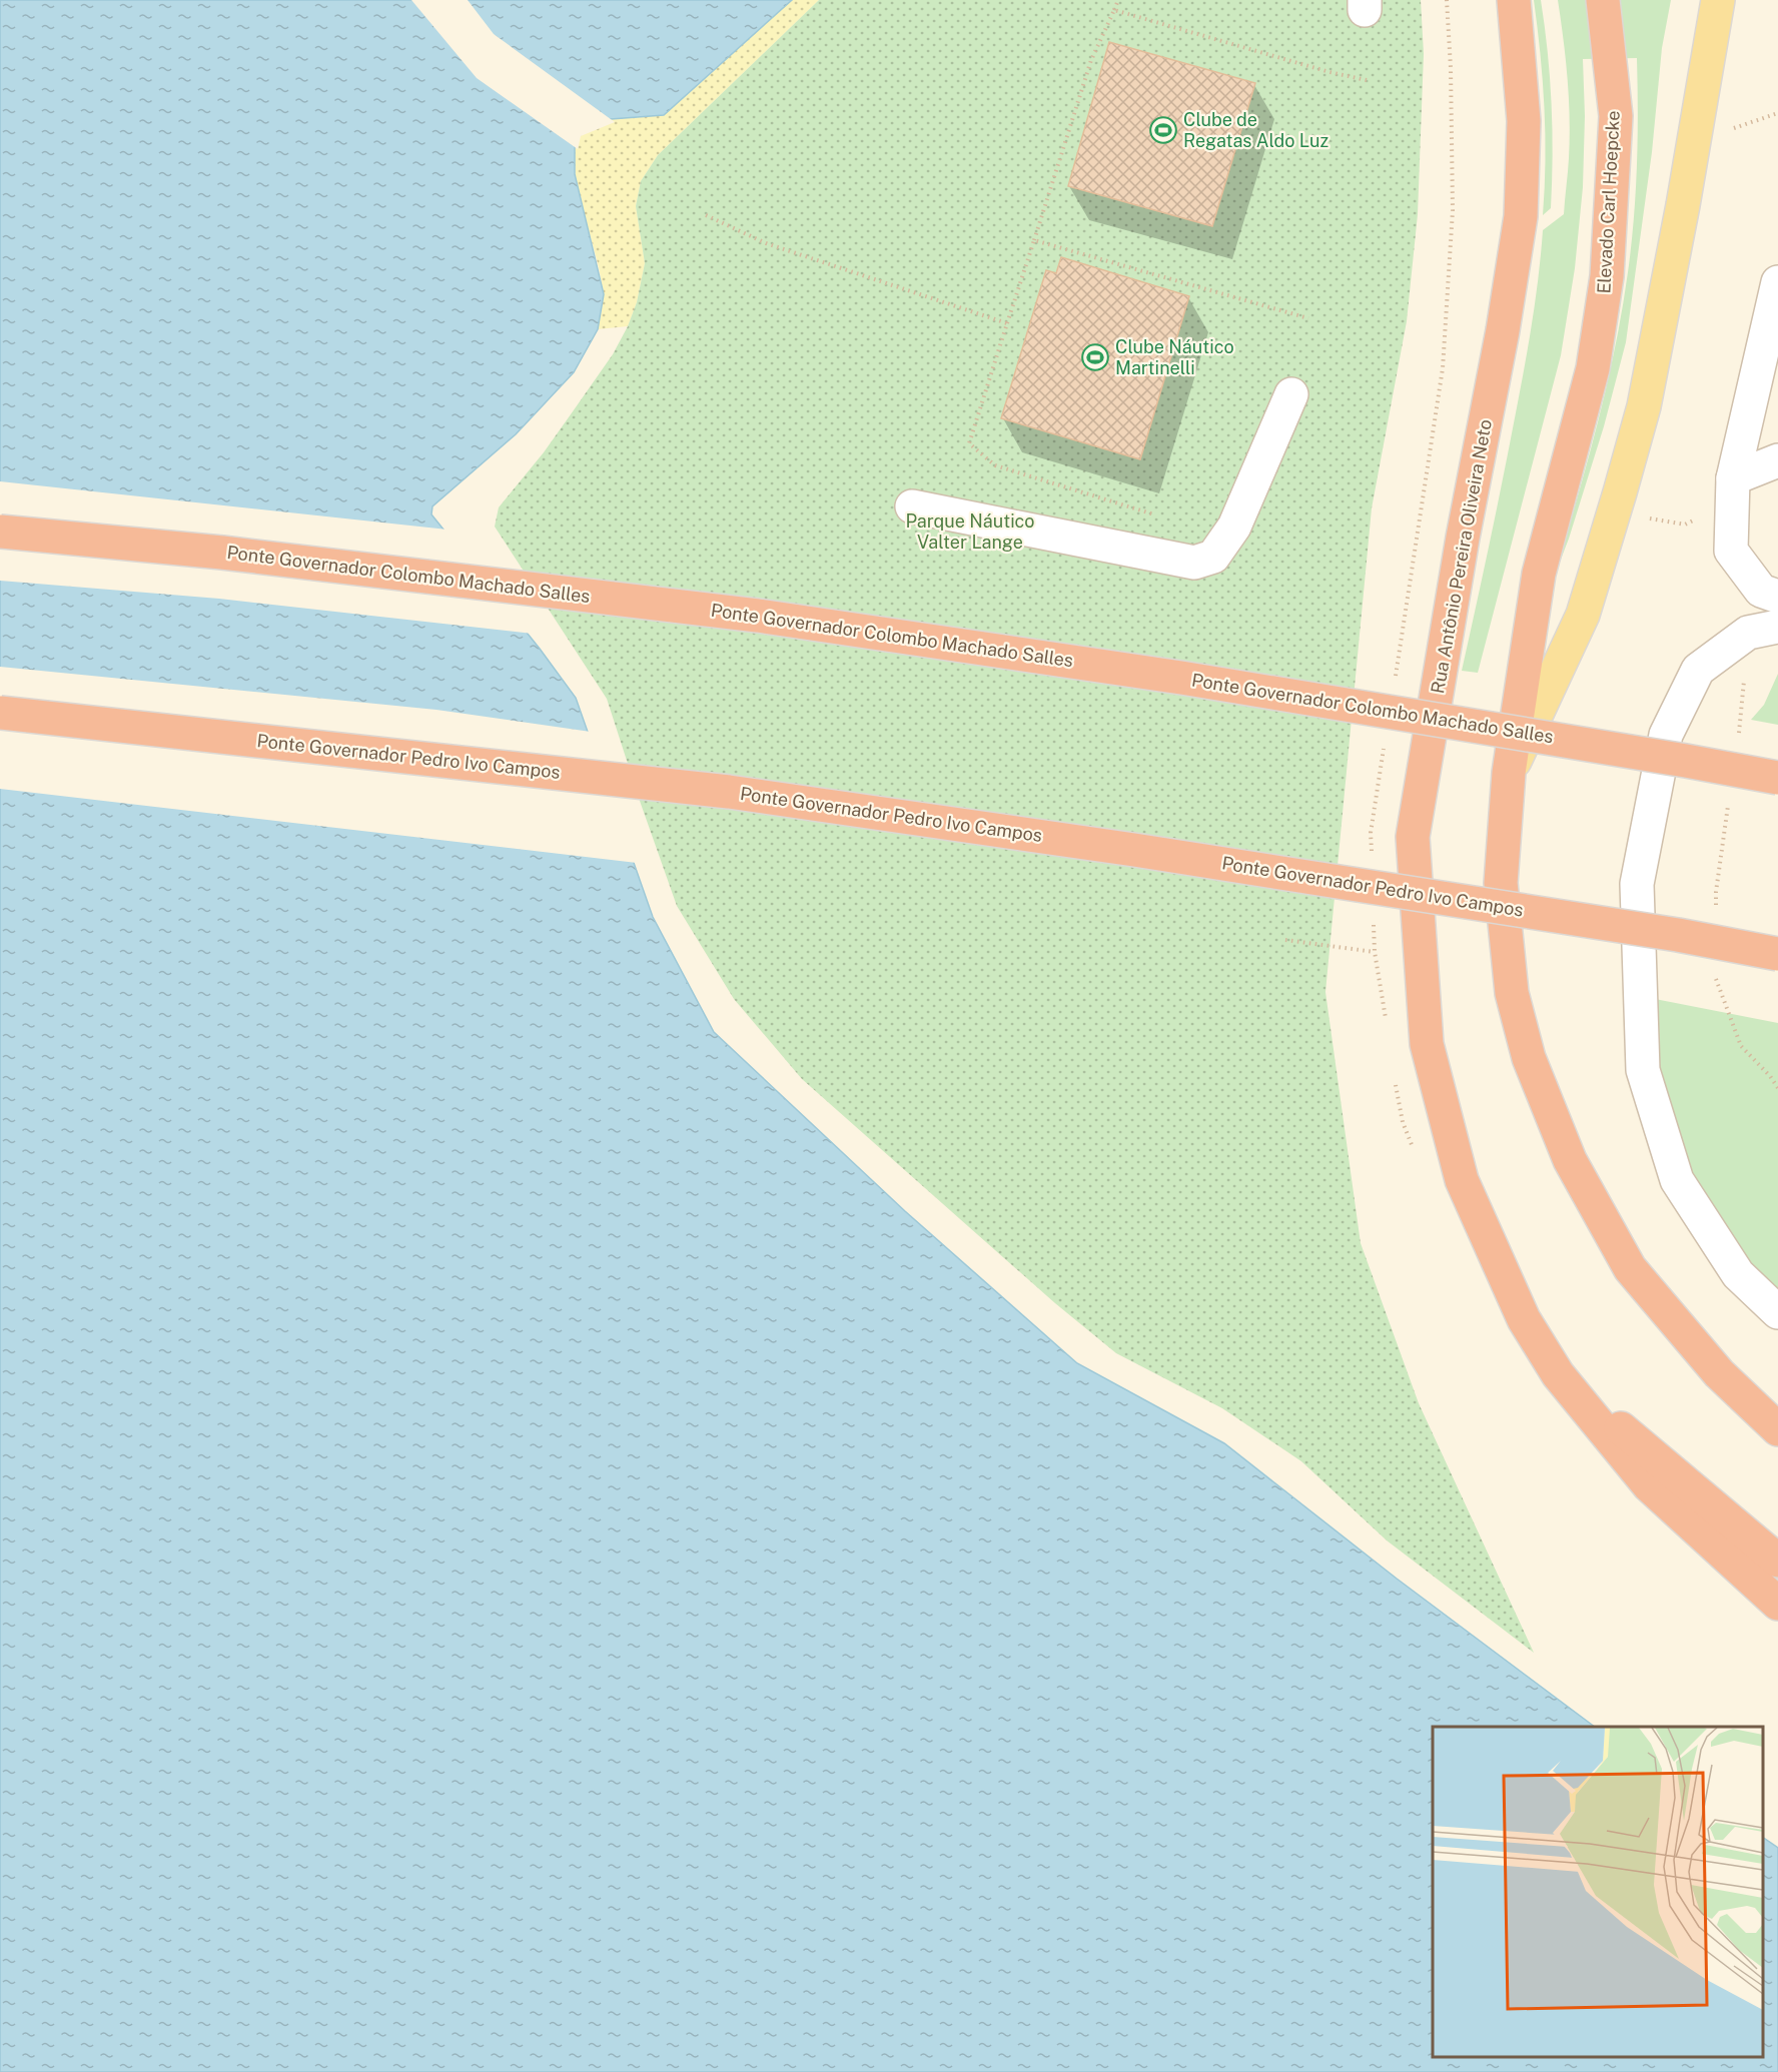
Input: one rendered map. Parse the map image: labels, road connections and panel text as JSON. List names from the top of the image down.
{
  "streets": {
    "highway": [
      "Elevado Carl Hoepcke",
      "Rua Antônio Pereira Oliveira Neto",
      "Ponte Governador Colombo Machado Salles",
      "Ponte Governador Pedro Ivo Campos"
    ]
  },
  "parks": ["Parque Náutico Valter Lange"],
  "places": {
    "sports": ["Clube de Regatas Aldo Luz", "Clube Náutico Martinelli"]
  }
}
